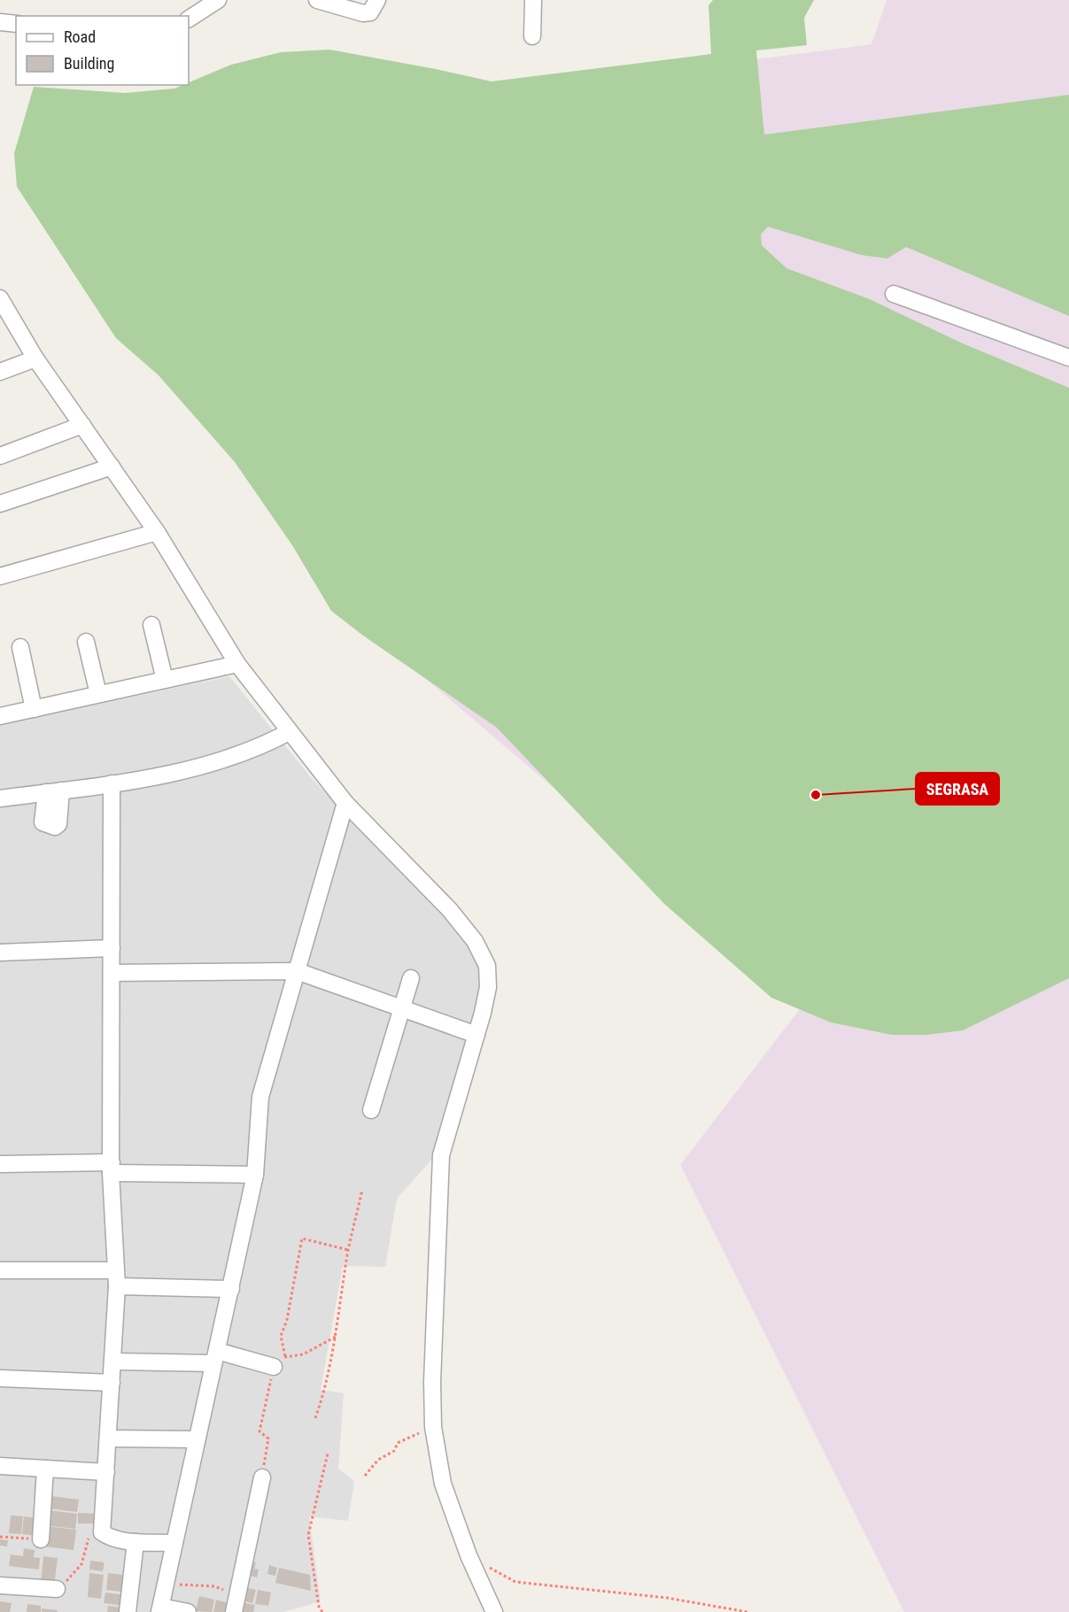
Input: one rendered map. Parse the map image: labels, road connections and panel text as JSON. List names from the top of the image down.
{
  "places": ["SEGRASA"],
  "legend": ["Road", "Building"]
}
